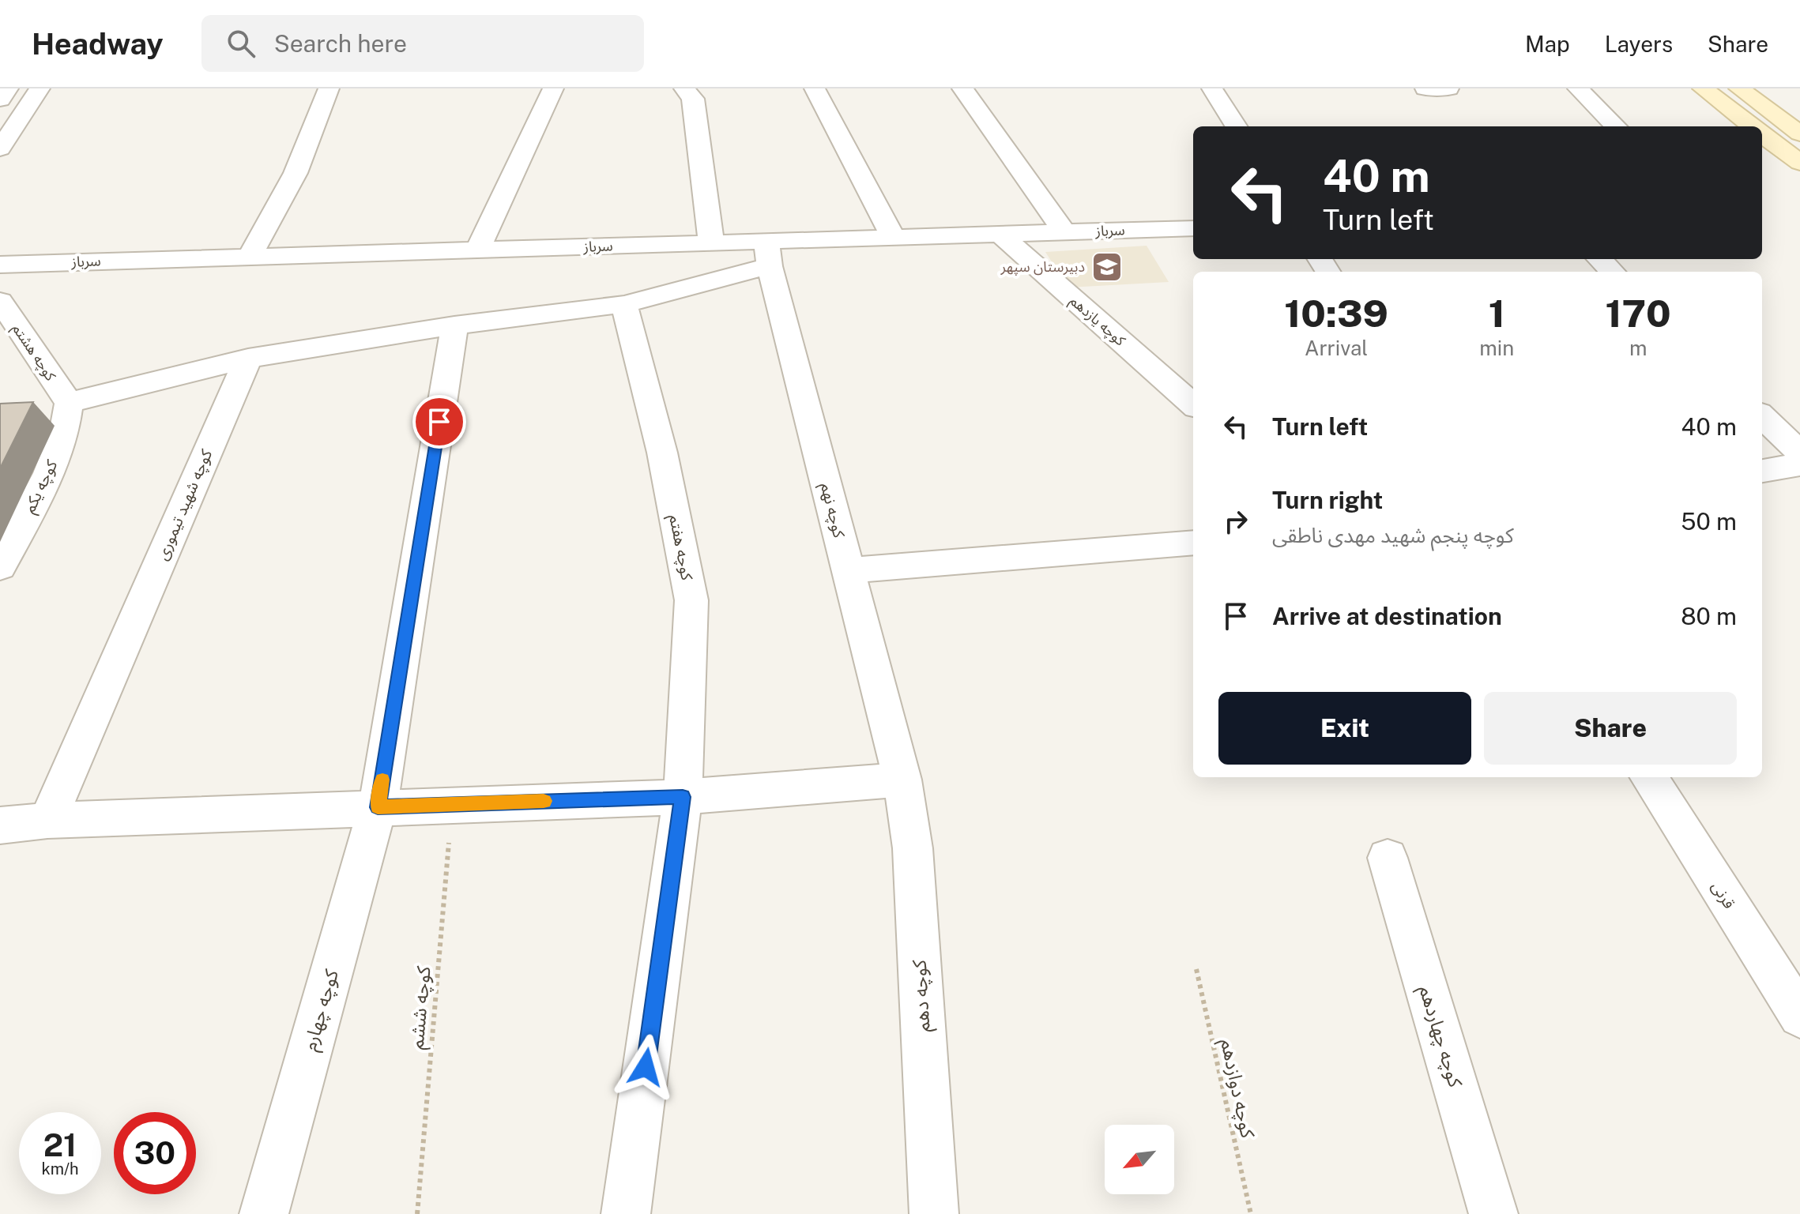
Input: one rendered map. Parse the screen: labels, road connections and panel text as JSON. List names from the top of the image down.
{
  "streets": {
    "street": [
      "سرباز",
      "کوچه یازدهم",
      "کوچه هشتم",
      "کوچه یکم",
      "کوچه شهید تیموری",
      "کوچه نهم",
      "کوچه هفتم",
      "قرنی",
      "کوچه دهم",
      "کوچه چهارم",
      "کوچه چهاردهم"
    ],
    "path": ["کوچه ششم", "کوچه دوازدهم"]
  },
  "crossings": [
    ["سرباز", "کوچه یازدهم"],
    ["سرباز", "کوچه نهم"],
    ["کوچه هشتم", "کوچه یکم"],
    ["کوچه نهم", "کوچه دهم"]
  ],
  "places": {
    "school or university": ["دبیرستان سپهر"]
  },
  "north": "bottom left",
  "page": {
    "header": "Headway",
    "search": "Search here",
    "nav": ["Map", "Layers", "Share"],
    "turn": ["40 m", "Turn left"],
    "eta": [
      "10:39",
      "Arrival",
      "1",
      "min",
      "170",
      "m"
    ],
    "list": [
      {
        "name": "Turn left",
        "value": "40 m"
      },
      {
        "name": "Turn right",
        "note": "کوچه پنجم شهید مهدی ناطقی",
        "value": "50 m"
      },
      {
        "name": "Arrive at destination",
        "value": "80 m"
      }
    ],
    "buttons": ["Exit", "Share"],
    "speed": "21 km/h",
    "limit": "30"
  }
}
